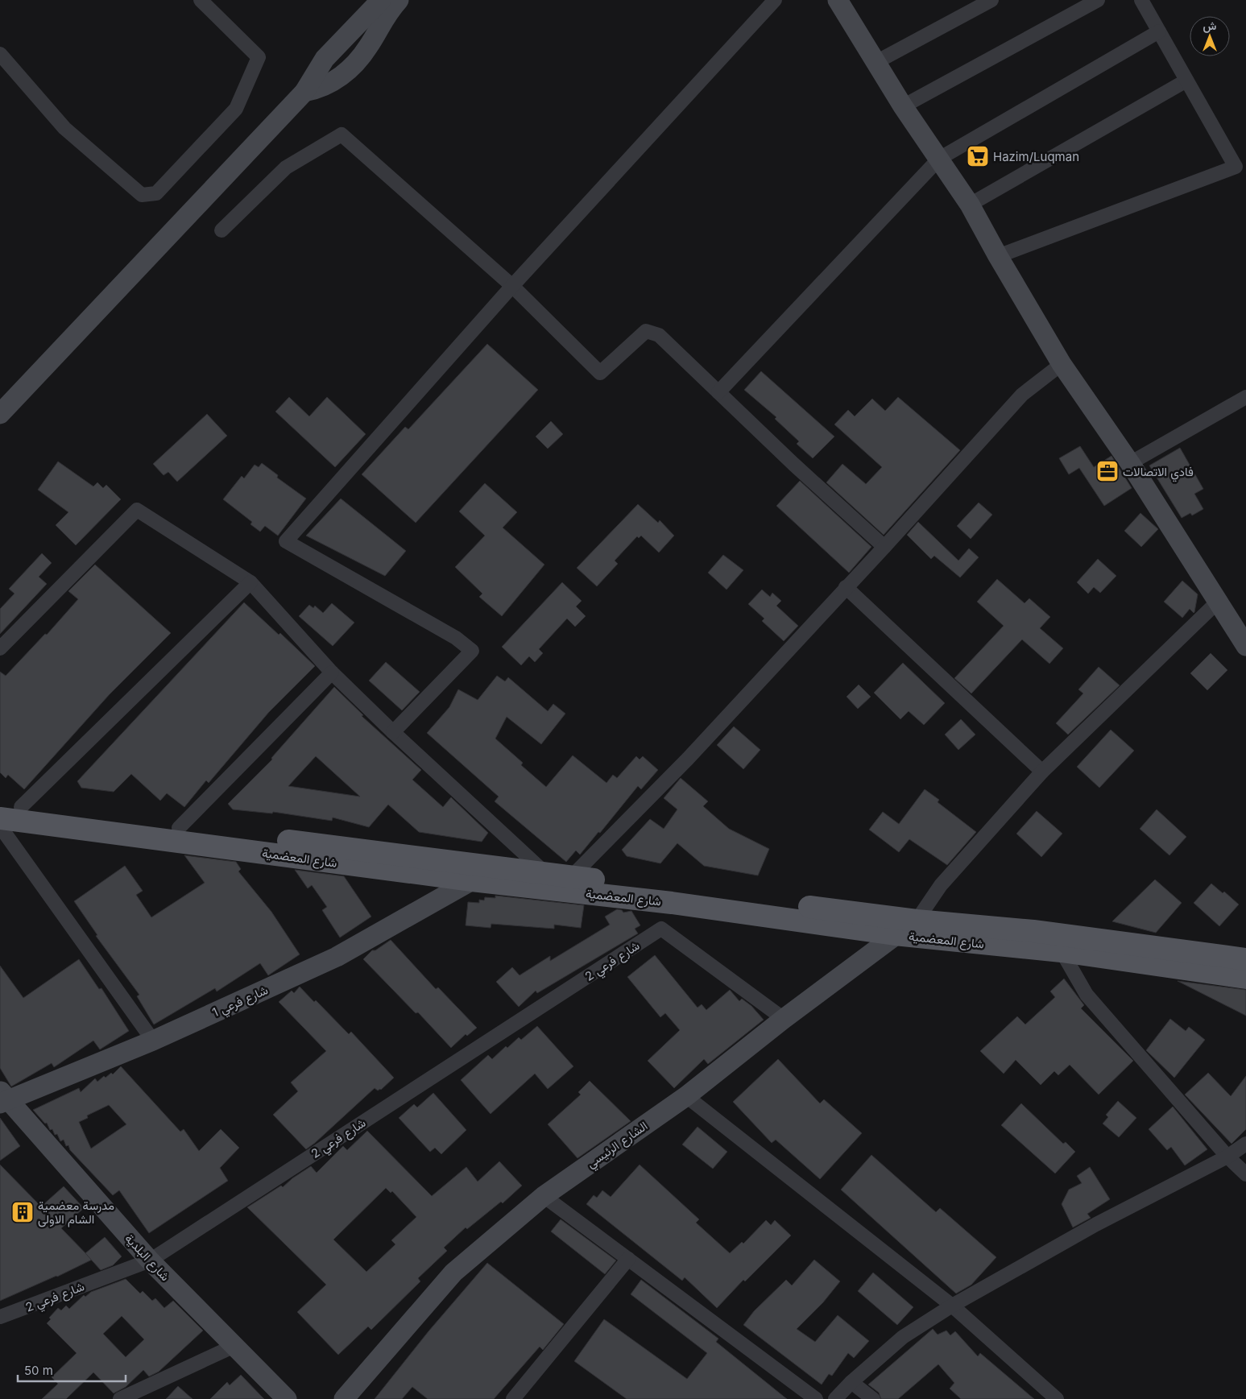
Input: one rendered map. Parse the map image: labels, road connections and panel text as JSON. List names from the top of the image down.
{
  "streets": {
    "main road": ["شارع المعضمية"],
    "street": [
      "شارع فرعي 2",
      "شارع فرعي 1",
      "الشارع الرئيسي",
      "شارع البلدية"
    ]
  },
  "crossings": [
    ["شارع المعضمية", "شارع فرعي 1"],
    ["شارع المعضمية", "الشارع الرئيسي"],
    ["شارع فرعي 2", "الشارع الرئيسي"],
    ["شارع فرعي 2", "شارع البلدية"],
    ["شارع فرعي 1", "شارع البلدية"]
  ],
  "places": {
    "supermarket": ["Hazim/Luqman"],
    "office": ["فادي الاتصالات"],
    "building": ["مدرسة معضمية الشام الاولى"]
  },
  "scale_bar": "50 m",
  "north": "top"
}
